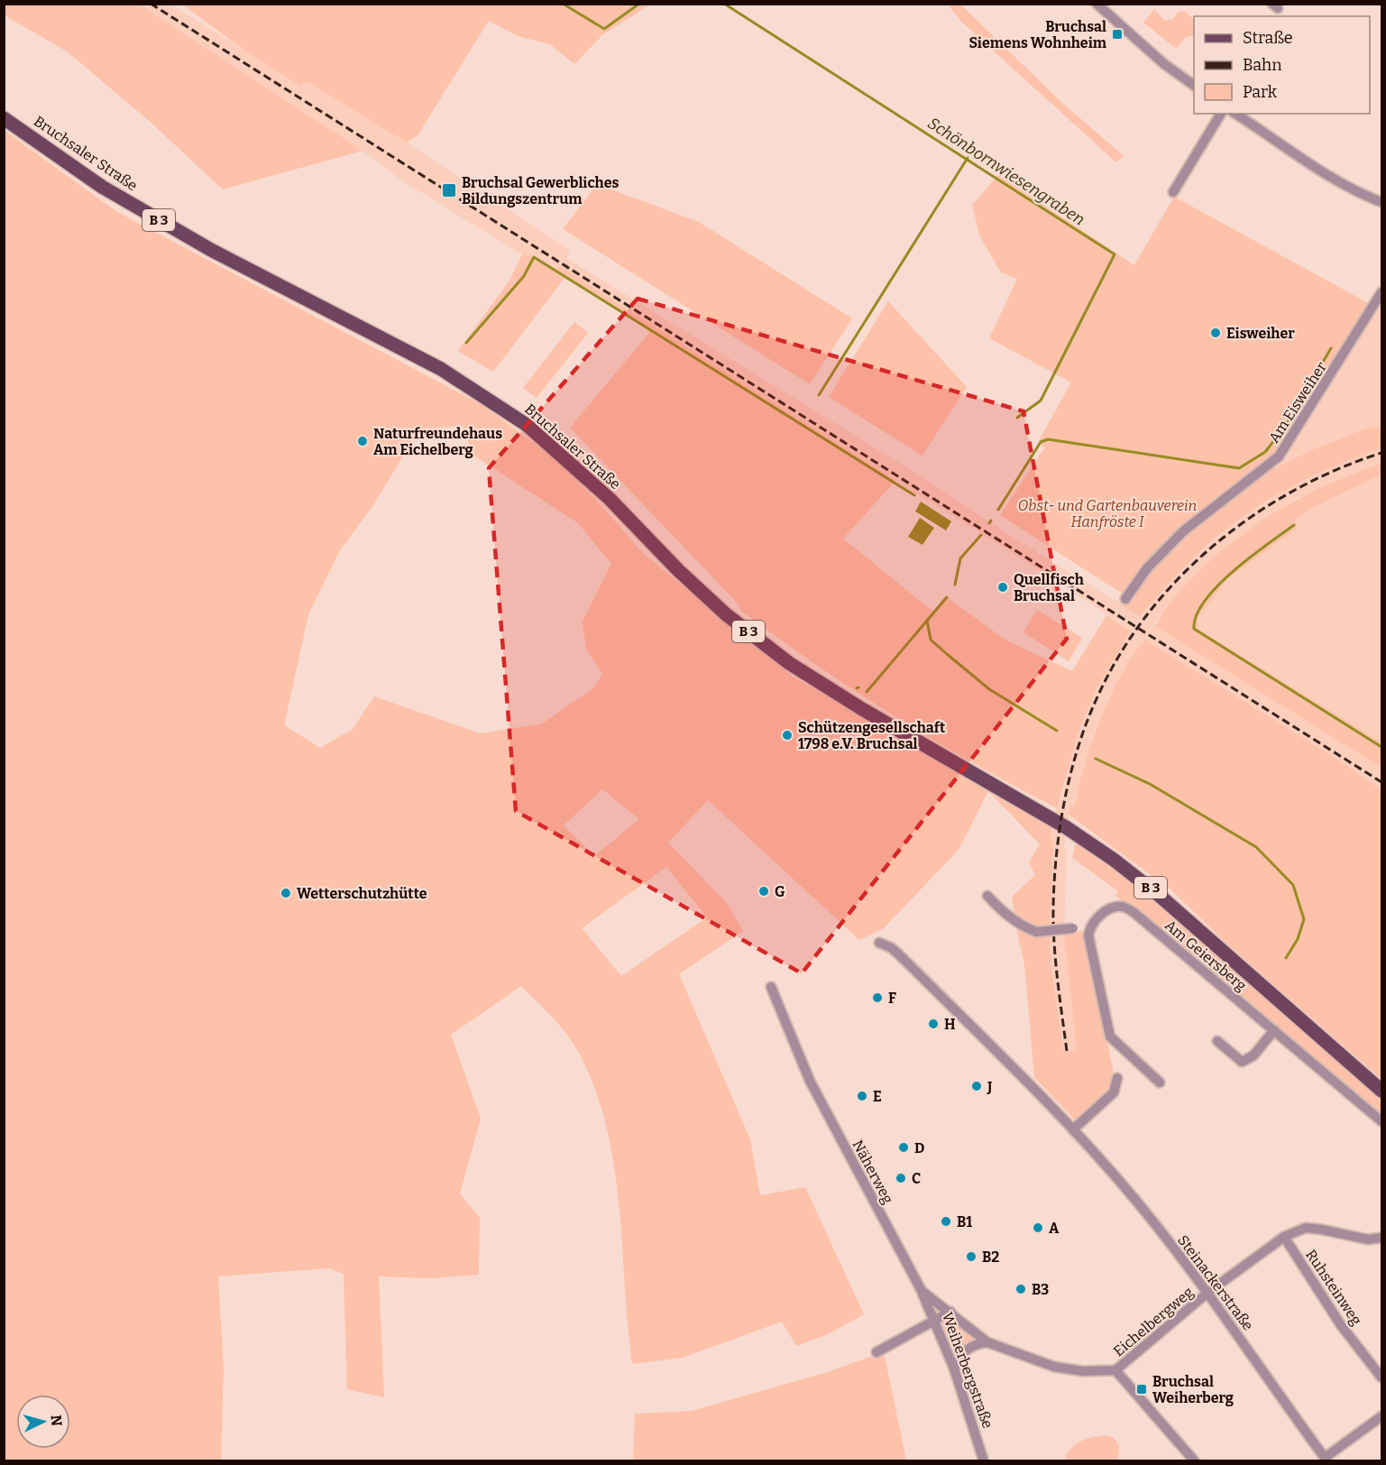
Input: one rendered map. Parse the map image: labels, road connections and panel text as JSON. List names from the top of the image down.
{
  "streets": {
    "main road": ["Bruchsaler Straße", "B 3"],
    "street": [
      "Am Eisweiher",
      "Am Geiersberg",
      "Näherweg",
      "Steinackerstraße",
      "Ruhsteinweg",
      "Eichelbergweg",
      "Weiherbergstraße"
    ]
  },
  "crossings": [
    ["Näherweg", "Eichelbergweg"],
    ["Näherweg", "Weiherbergstraße"],
    ["Steinackerstraße", "Eichelbergweg"],
    ["Ruhsteinweg", "Eichelbergweg"]
  ],
  "water": ["Schönbornwiesengraben"],
  "parks": ["Obst- und Gartenbauverein Hanfröste I"],
  "places": {
    "transit": ["Bruchsal Siemens Wohnheim", "Bruchsal Gewerbliches Bildungszentrum", "Bruchsal Weiherberg"],
    "other": [
      "Eisweiher",
      "Naturfreundehaus Am Eichelberg",
      "Quellfisch Bruchsal",
      "Schützengesellschaft 1798 e.V. Bruchsal",
      "G",
      "Wetterschutzhütte",
      "F",
      "H",
      "J",
      "E",
      "D",
      "C",
      "B1",
      "A",
      "B2",
      "B3"
    ]
  },
  "legend": ["Straße", "Bahn", "Park"],
  "north": "right"
}
